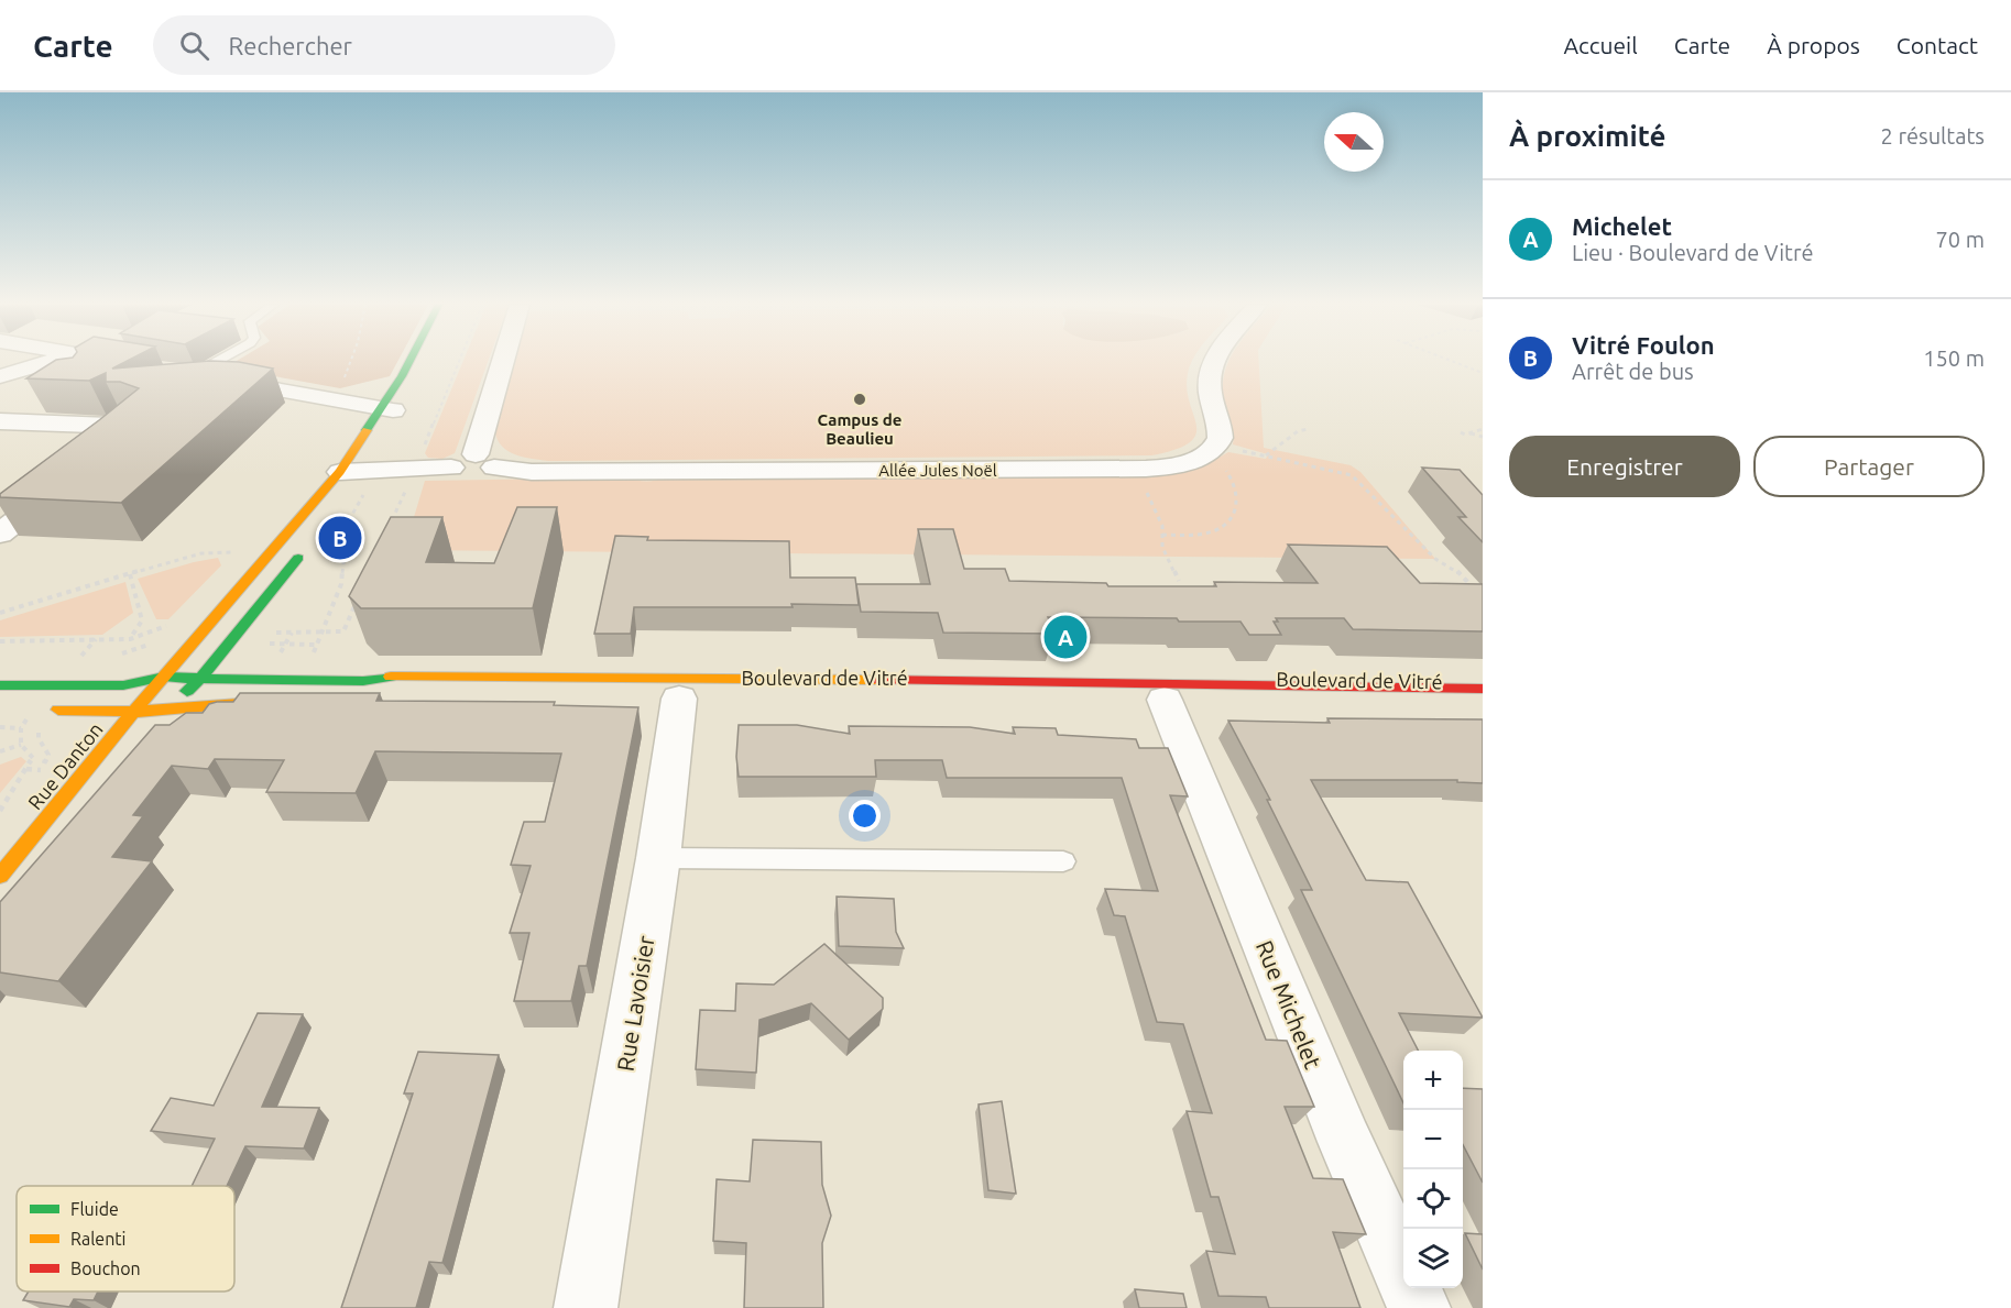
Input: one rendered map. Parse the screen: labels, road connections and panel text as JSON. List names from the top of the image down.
{
  "streets": {
    "main road": ["Boulevard de Vitré", "Rue Danton"],
    "street": ["Allée Jules Noël", "Rue Lavoisier", "Rue Michelet"]
  },
  "crossings": [
    ["Boulevard de Vitré", "Rue Michelet"]
  ],
  "places": ["Campus de Beaulieu"],
  "legend": ["Fluide", "Ralenti", "Bouchon"],
  "north": "left",
  "page": {
    "header": "Carte",
    "search": "Rechercher",
    "nav": [
      "Accueil",
      "Carte",
      "À propos",
      "Contact"
    ],
    "heading": ["À proximité", "2 résultats"],
    "list": [
      {
        "mark": "A",
        "name": "Michelet",
        "note": "Lieu · Boulevard de Vitré",
        "value": "70 m"
      },
      {
        "mark": "B",
        "name": "Vitré Foulon",
        "note": "Arrêt de bus",
        "value": "150 m"
      }
    ],
    "buttons": ["Enregistrer", "Partager"],
    "pins": ["B", "A"],
    "map_buttons": ["+", "−"]
  }
}
